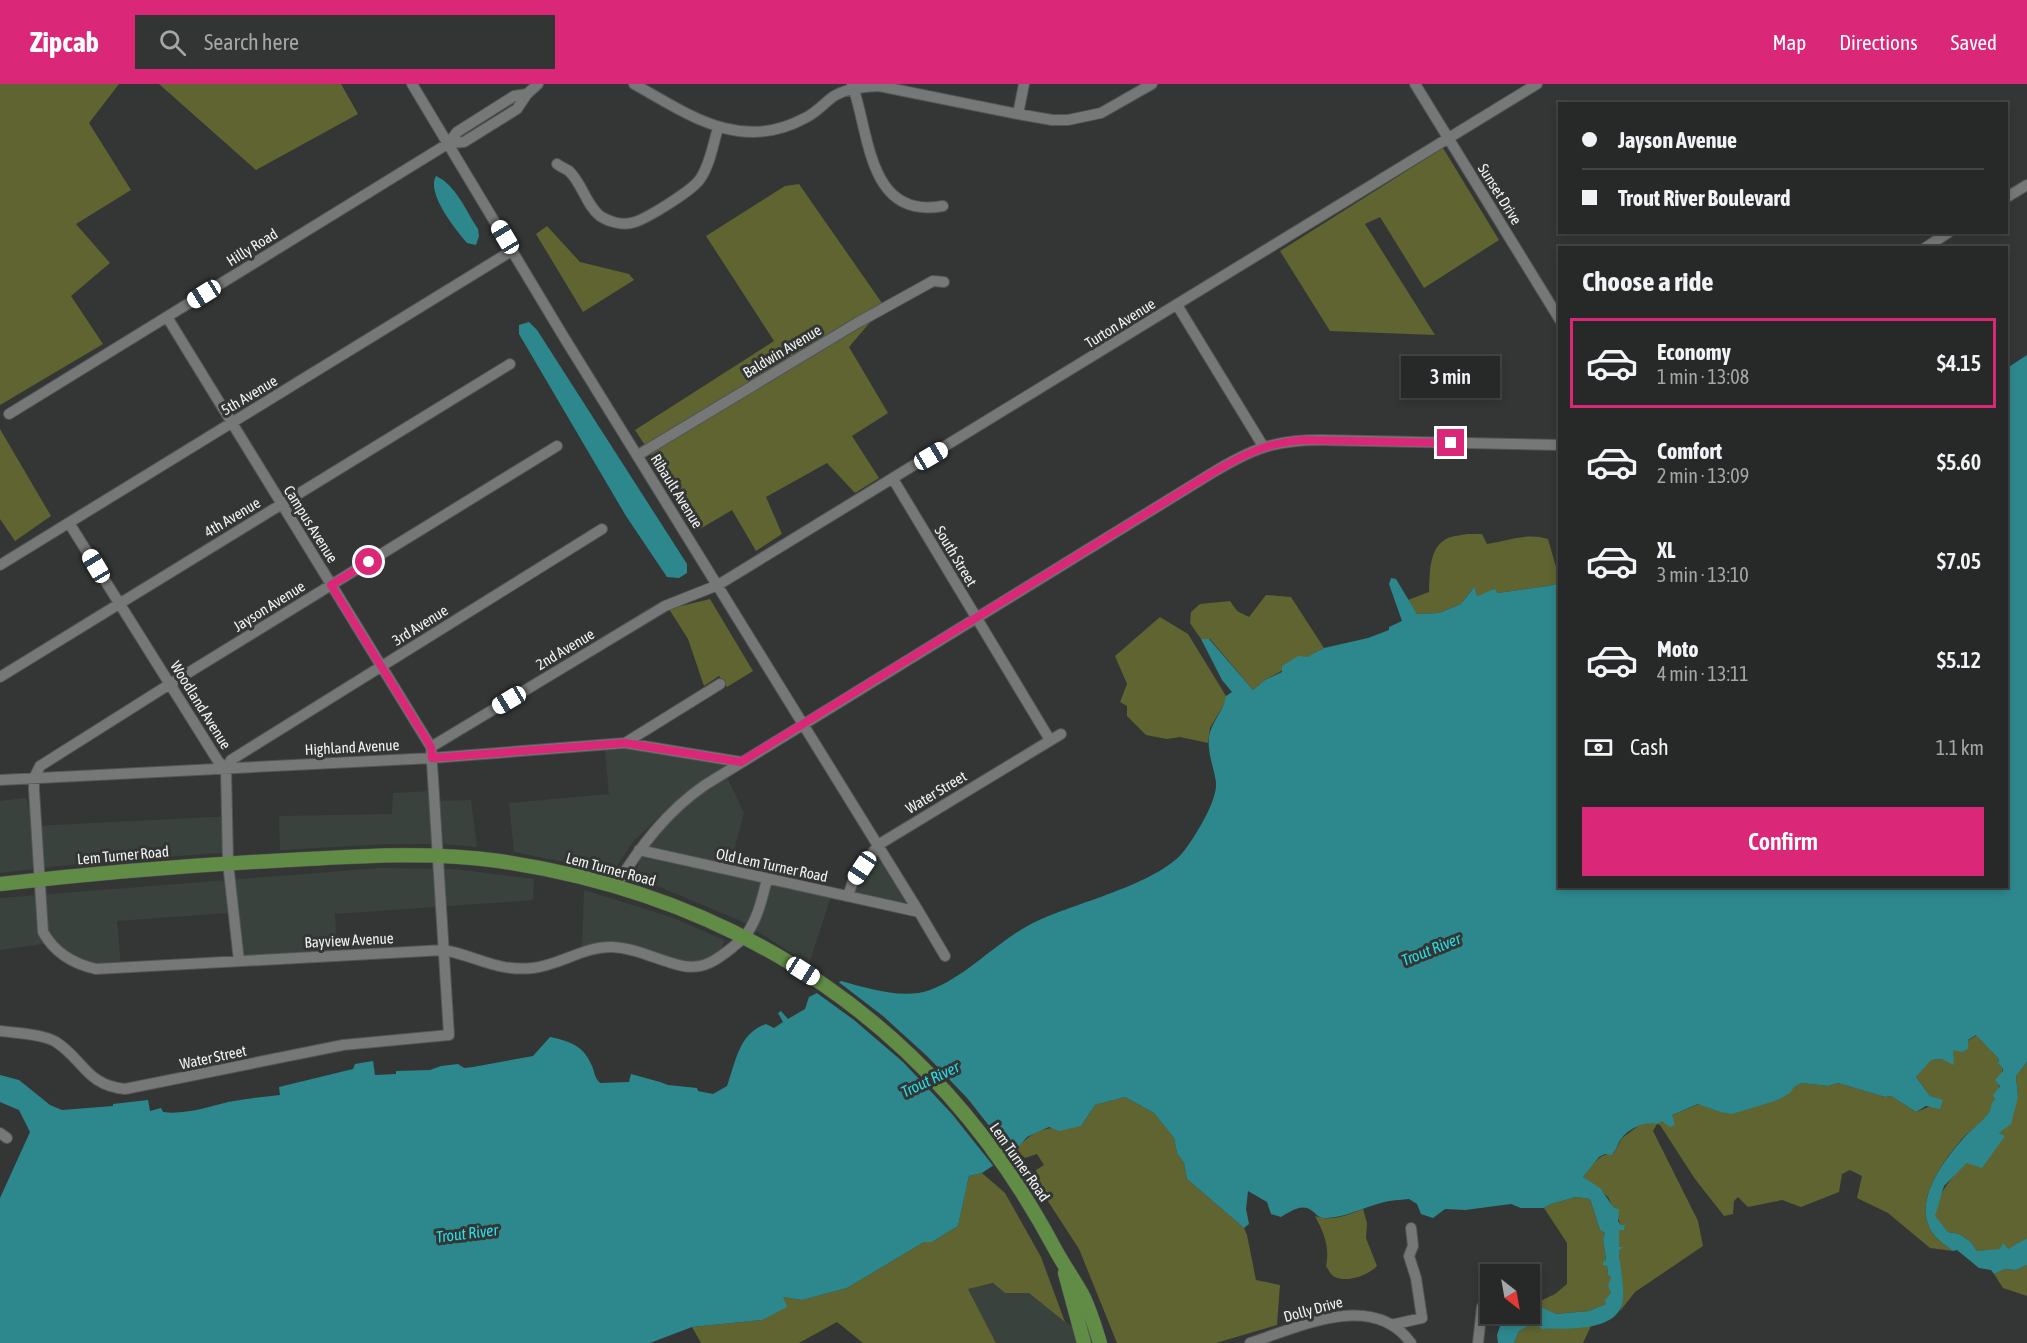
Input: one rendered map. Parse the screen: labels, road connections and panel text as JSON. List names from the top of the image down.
{
  "streets": {
    "main road": ["Lem Turner Road"],
    "street": [
      "Sunset Drive",
      "Hilly Road",
      "Turton Avenue",
      "Baldwin Avenue",
      "5th Avenue",
      "Ribault Avenue",
      "4th Avenue",
      "Campus Avenue",
      "South Street",
      "Jayson Avenue",
      "3rd Avenue",
      "2nd Avenue",
      "Woodland Avenue",
      "Highland Avenue",
      "Water Street",
      "Old Lem Turner Road",
      "Bayview Avenue",
      "Dolly Drive"
    ]
  },
  "crossings": [
    ["Sunset Drive", "Turton Avenue"],
    ["Hilly Road", "Ribault Avenue"],
    ["Hilly Road", "Campus Avenue"],
    ["Turton Avenue", "Ribault Avenue"],
    ["Turton Avenue", "South Street"],
    ["Turton Avenue", "2nd Avenue"],
    ["Baldwin Avenue", "Ribault Avenue"],
    ["5th Avenue", "Ribault Avenue"],
    ["5th Avenue", "Campus Avenue"],
    ["5th Avenue", "Woodland Avenue"],
    ["Ribault Avenue", "2nd Avenue"],
    ["Ribault Avenue", "Water Street"],
    ["Ribault Avenue", "Old Lem Turner Road"],
    ["4th Avenue", "Campus Avenue"],
    ["4th Avenue", "Woodland Avenue"],
    ["Campus Avenue", "Jayson Avenue"],
    ["Campus Avenue", "3rd Avenue"],
    ["Campus Avenue", "2nd Avenue"],
    ["Campus Avenue", "Highland Avenue"],
    ["Campus Avenue", "Water Street"],
    ["Campus Avenue", "Lem Turner Road"],
    ["Campus Avenue", "Bayview Avenue"],
    ["South Street", "Water Street"],
    ["Jayson Avenue", "Woodland Avenue"],
    ["Jayson Avenue", "Highland Avenue"],
    ["Jayson Avenue", "Bayview Avenue"],
    ["3rd Avenue", "Woodland Avenue"],
    ["3rd Avenue", "Highland Avenue"],
    ["2nd Avenue", "Highland Avenue"],
    ["Woodland Avenue", "Highland Avenue"],
    ["Woodland Avenue", "Lem Turner Road"],
    ["Woodland Avenue", "Bayview Avenue"],
    ["Highland Avenue", "Bayview Avenue"],
    ["Water Street", "Old Lem Turner Road"],
    ["Lem Turner Road", "Bayview Avenue"],
    ["Old Lem Turner Road", "Bayview Avenue"]
  ],
  "water": ["Trout River"],
  "north": "bottom right",
  "page": {
    "header": "Zipcab",
    "search": "Search here",
    "nav": ["Map", "Directions", "Saved"],
    "banner": ["Jayson Avenue", "Trout River Boulevard"],
    "heading": "Choose a ride",
    "list": [
      {
        "name": "Economy",
        "note": "1 min · 13:08",
        "value": "$4.15"
      },
      {
        "name": "Comfort",
        "note": "2 min · 13:09",
        "value": "$5.60"
      },
      {
        "name": "XL",
        "note": "3 min · 13:10",
        "value": "$7.05"
      },
      {
        "name": "Moto",
        "note": "4 min · 13:11",
        "value": "$5.12"
      }
    ],
    "bubble": "3 min",
    "pay": ["Cash", "1.1 km"],
    "buttons": "Confirm"
  }
}
